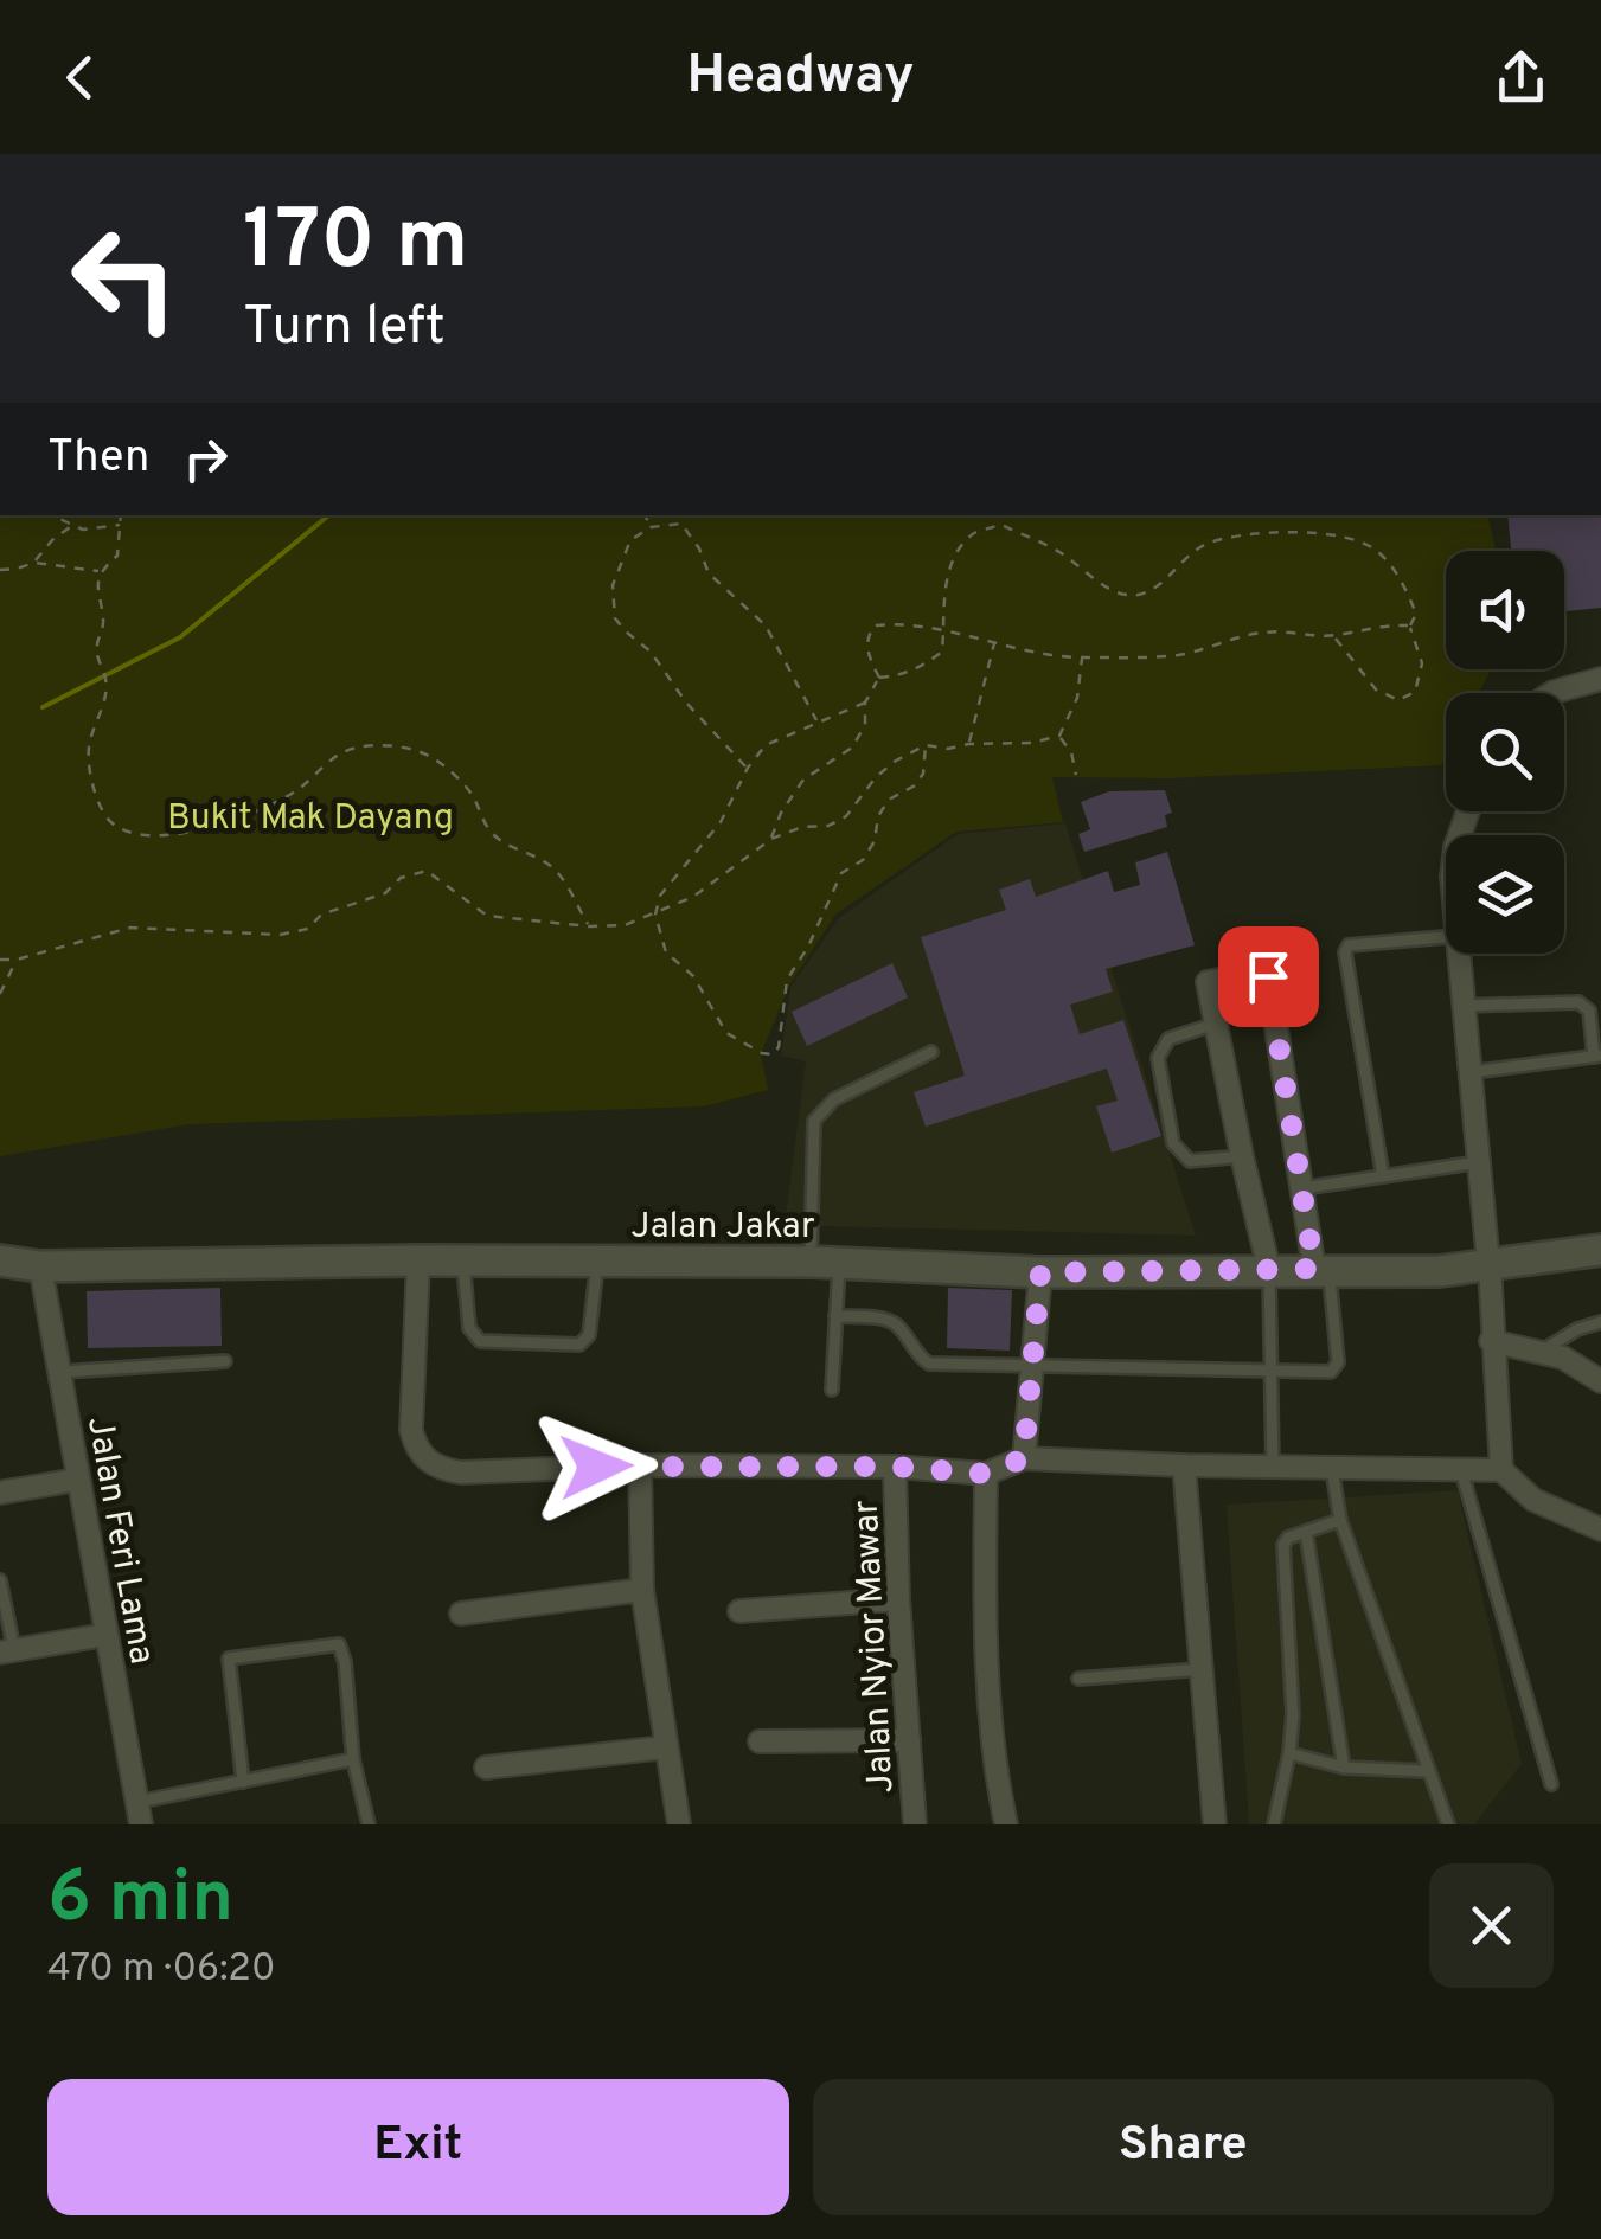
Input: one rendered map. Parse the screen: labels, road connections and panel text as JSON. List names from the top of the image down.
{
  "streets": {
    "main road": ["Jalan Jakar"],
    "street": ["Jalan Feri Lama", "Jalan Nyior Mawar"]
  },
  "crossings": [
    ["Jalan Jakar", "Jalan Feri Lama"]
  ],
  "parks": ["Bukit Mak Dayang"],
  "page": {
    "header": "Headway",
    "turn": ["170 m", "Turn left"],
    "then": "Then",
    "heading": ["6 min", "470 m · 06:20"],
    "buttons": ["Exit", "Share"]
  }
}
